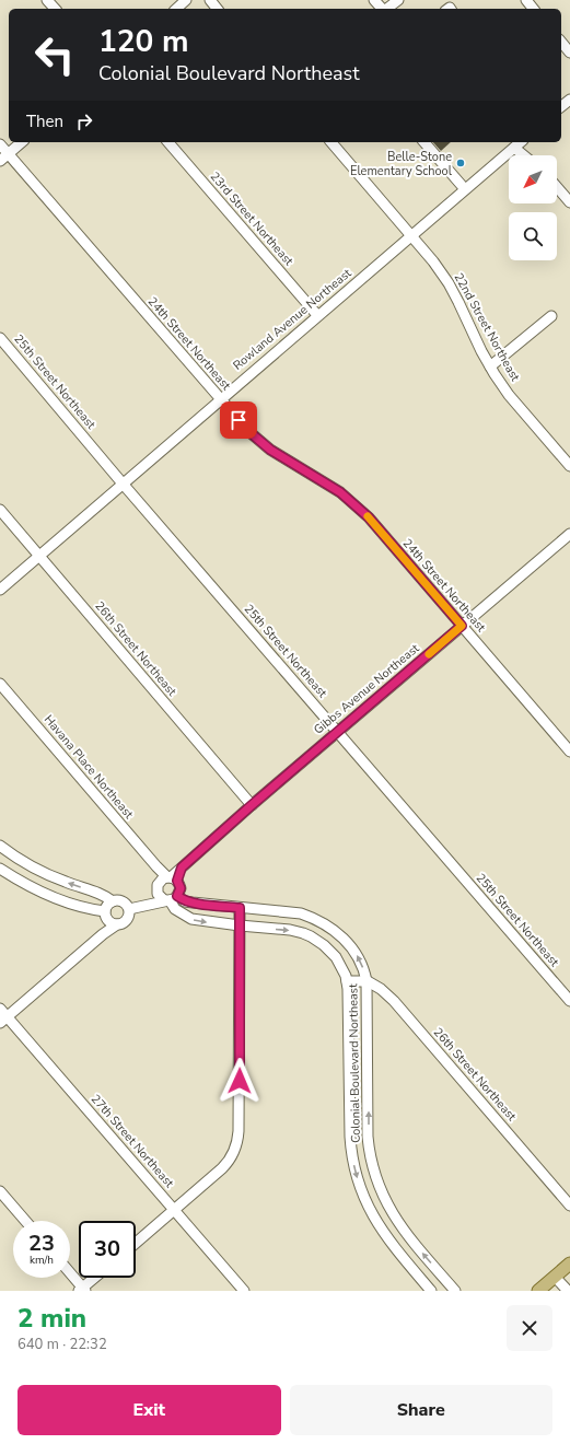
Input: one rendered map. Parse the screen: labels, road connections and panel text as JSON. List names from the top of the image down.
{
  "streets": {
    "street": [
      "23rd Street Northeast",
      "Rowland Avenue Northeast",
      "22nd Street Northeast",
      "24th Street Northeast",
      "25th Street Northeast",
      "26th Street Northeast",
      "Gibbs Avenue Northeast",
      "Havana Place Northeast",
      "Colonial Boulevard Northeast",
      "27th Street Northeast"
    ]
  },
  "crossings": [
    ["23rd Street Northeast", "Rowland Avenue Northeast"],
    ["Rowland Avenue Northeast", "22nd Street Northeast"],
    ["Rowland Avenue Northeast", "24th Street Northeast"],
    ["Rowland Avenue Northeast", "25th Street Northeast"],
    ["Rowland Avenue Northeast", "26th Street Northeast"],
    ["24th Street Northeast", "Gibbs Avenue Northeast"],
    ["25th Street Northeast", "Gibbs Avenue Northeast"],
    ["26th Street Northeast", "Gibbs Avenue Northeast"],
    ["26th Street Northeast", "Colonial Boulevard Northeast"],
    ["Gibbs Avenue Northeast", "Havana Place Northeast"]
  ],
  "places": ["Belle-Stone Elementary School"],
  "north": "bottom left",
  "page": {
    "turn": ["120 m", "Colonial Boulevard Northeast"],
    "then": "Then",
    "speed": "23 km/h",
    "limit": "30",
    "heading": ["2 min", "640 m · 22:32"],
    "buttons": ["Exit", "Share"]
  }
}
